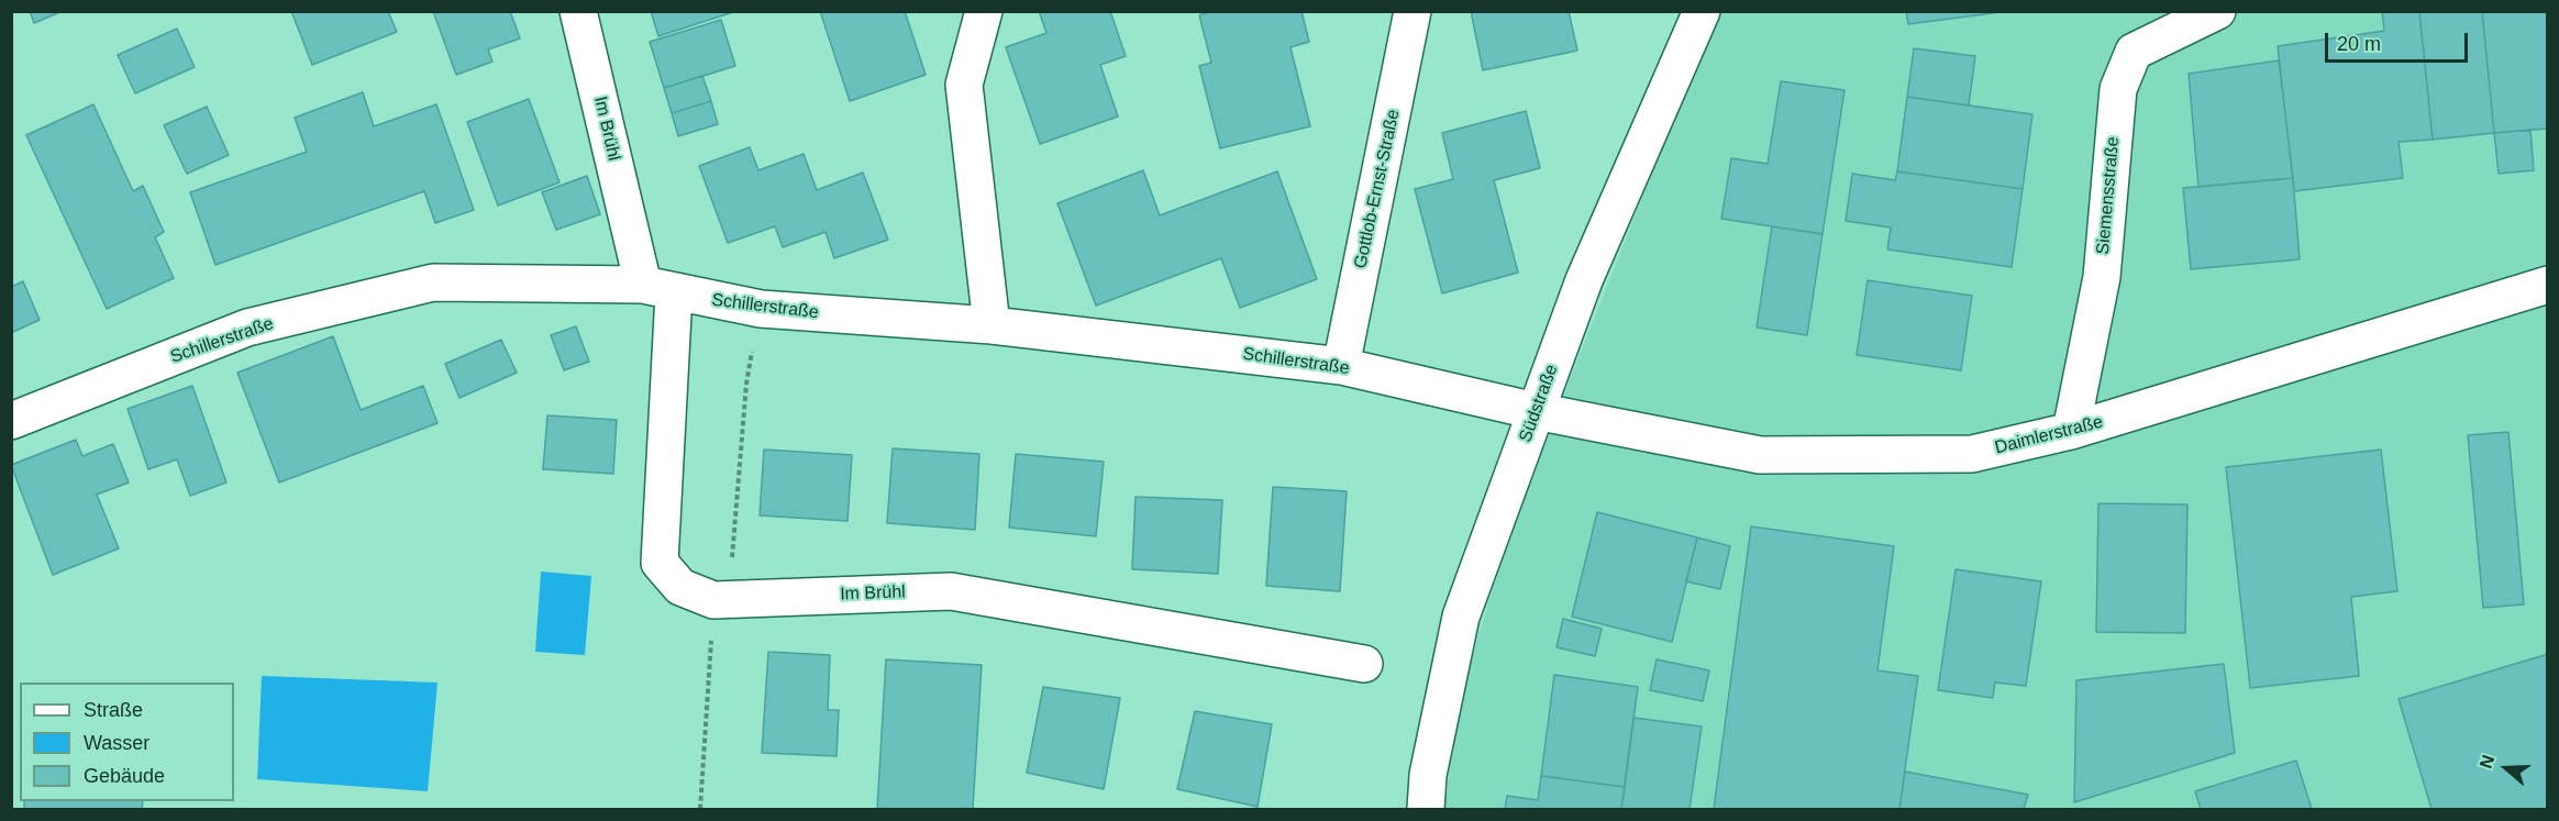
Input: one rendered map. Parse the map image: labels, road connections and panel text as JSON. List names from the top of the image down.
{
  "streets": {
    "street": [
      "Im Brühl",
      "Gottlob-Ernst-Straße",
      "Siemensstraße",
      "Schillerstraße",
      "Südstraße",
      "Daimlerstraße"
    ]
  },
  "crossings": [
    ["Im Brühl", "Schillerstraße"],
    ["Gottlob-Ernst-Straße", "Schillerstraße"],
    ["Siemensstraße", "Daimlerstraße"],
    ["Schillerstraße", "Südstraße"],
    ["Schillerstraße", "Daimlerstraße"],
    ["Südstraße", "Daimlerstraße"]
  ],
  "legend": ["Straße", "Wasser", "Gebäude"],
  "scale_bar": "20 m",
  "north": "left"
}
